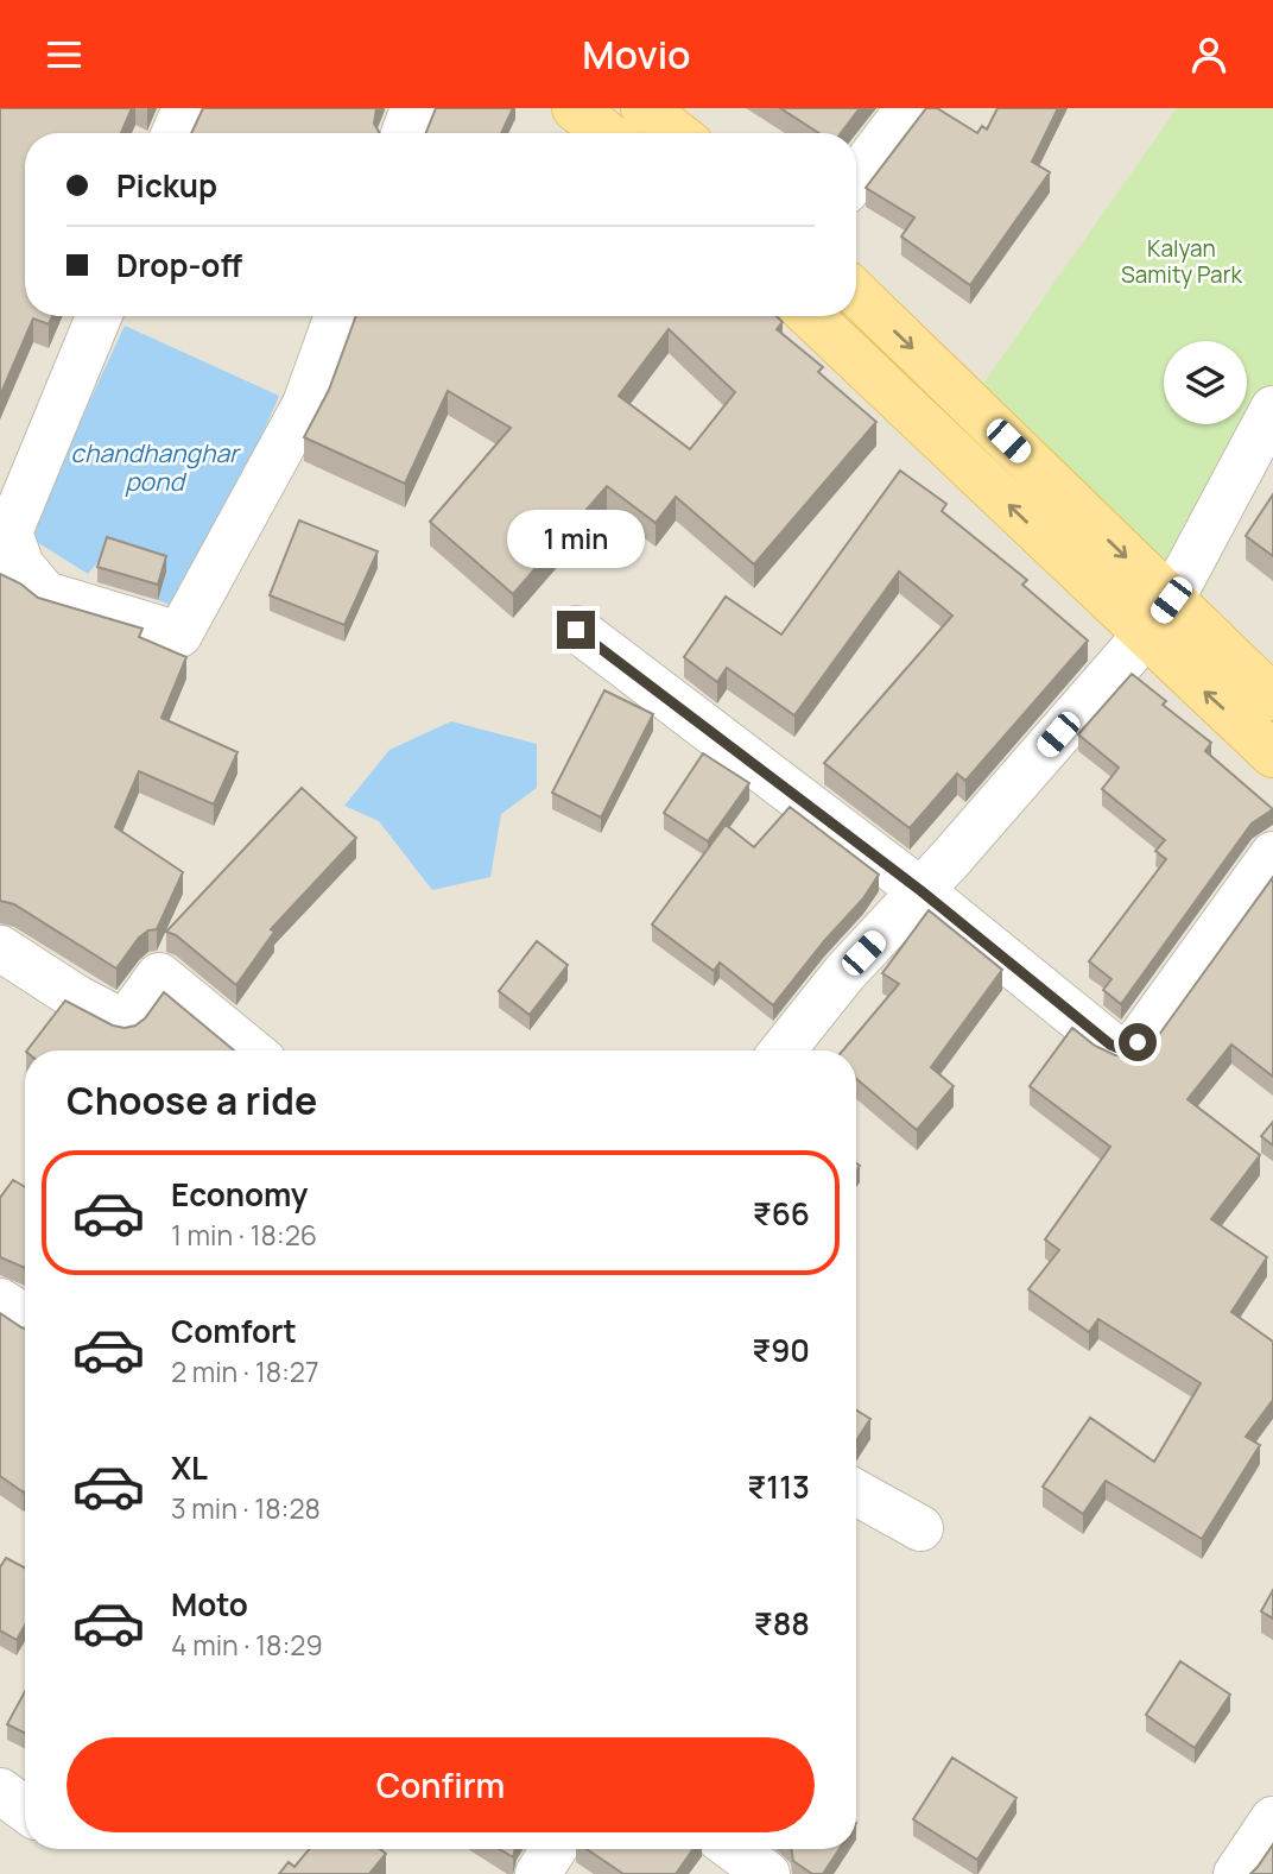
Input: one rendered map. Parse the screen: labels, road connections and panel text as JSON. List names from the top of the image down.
{
  "water": ["chandhanghar pond"],
  "parks": ["Kalyan Samity Park"],
  "page": {
    "header": "Movio",
    "banner": ["Pickup", "Drop-off"],
    "bubble": "1 min",
    "heading": "Choose a ride",
    "list": [
      {
        "name": "Economy",
        "note": "1 min · 18:26",
        "value": "₹66"
      },
      {
        "name": "Comfort",
        "note": "2 min · 18:27",
        "value": "₹90"
      },
      {
        "name": "XL",
        "note": "3 min · 18:28",
        "value": "₹113"
      },
      {
        "name": "Moto",
        "note": "4 min · 18:29",
        "value": "₹88"
      }
    ],
    "buttons": "Confirm"
  }
}
